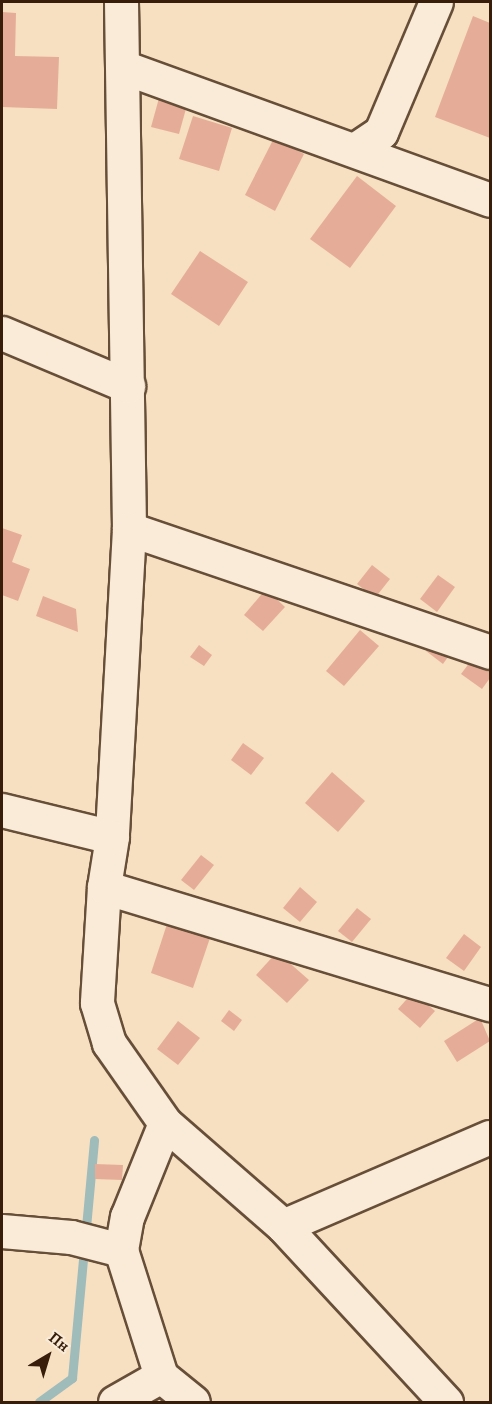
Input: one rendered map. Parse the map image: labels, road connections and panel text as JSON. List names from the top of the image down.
{
  "north": "top right"
}
